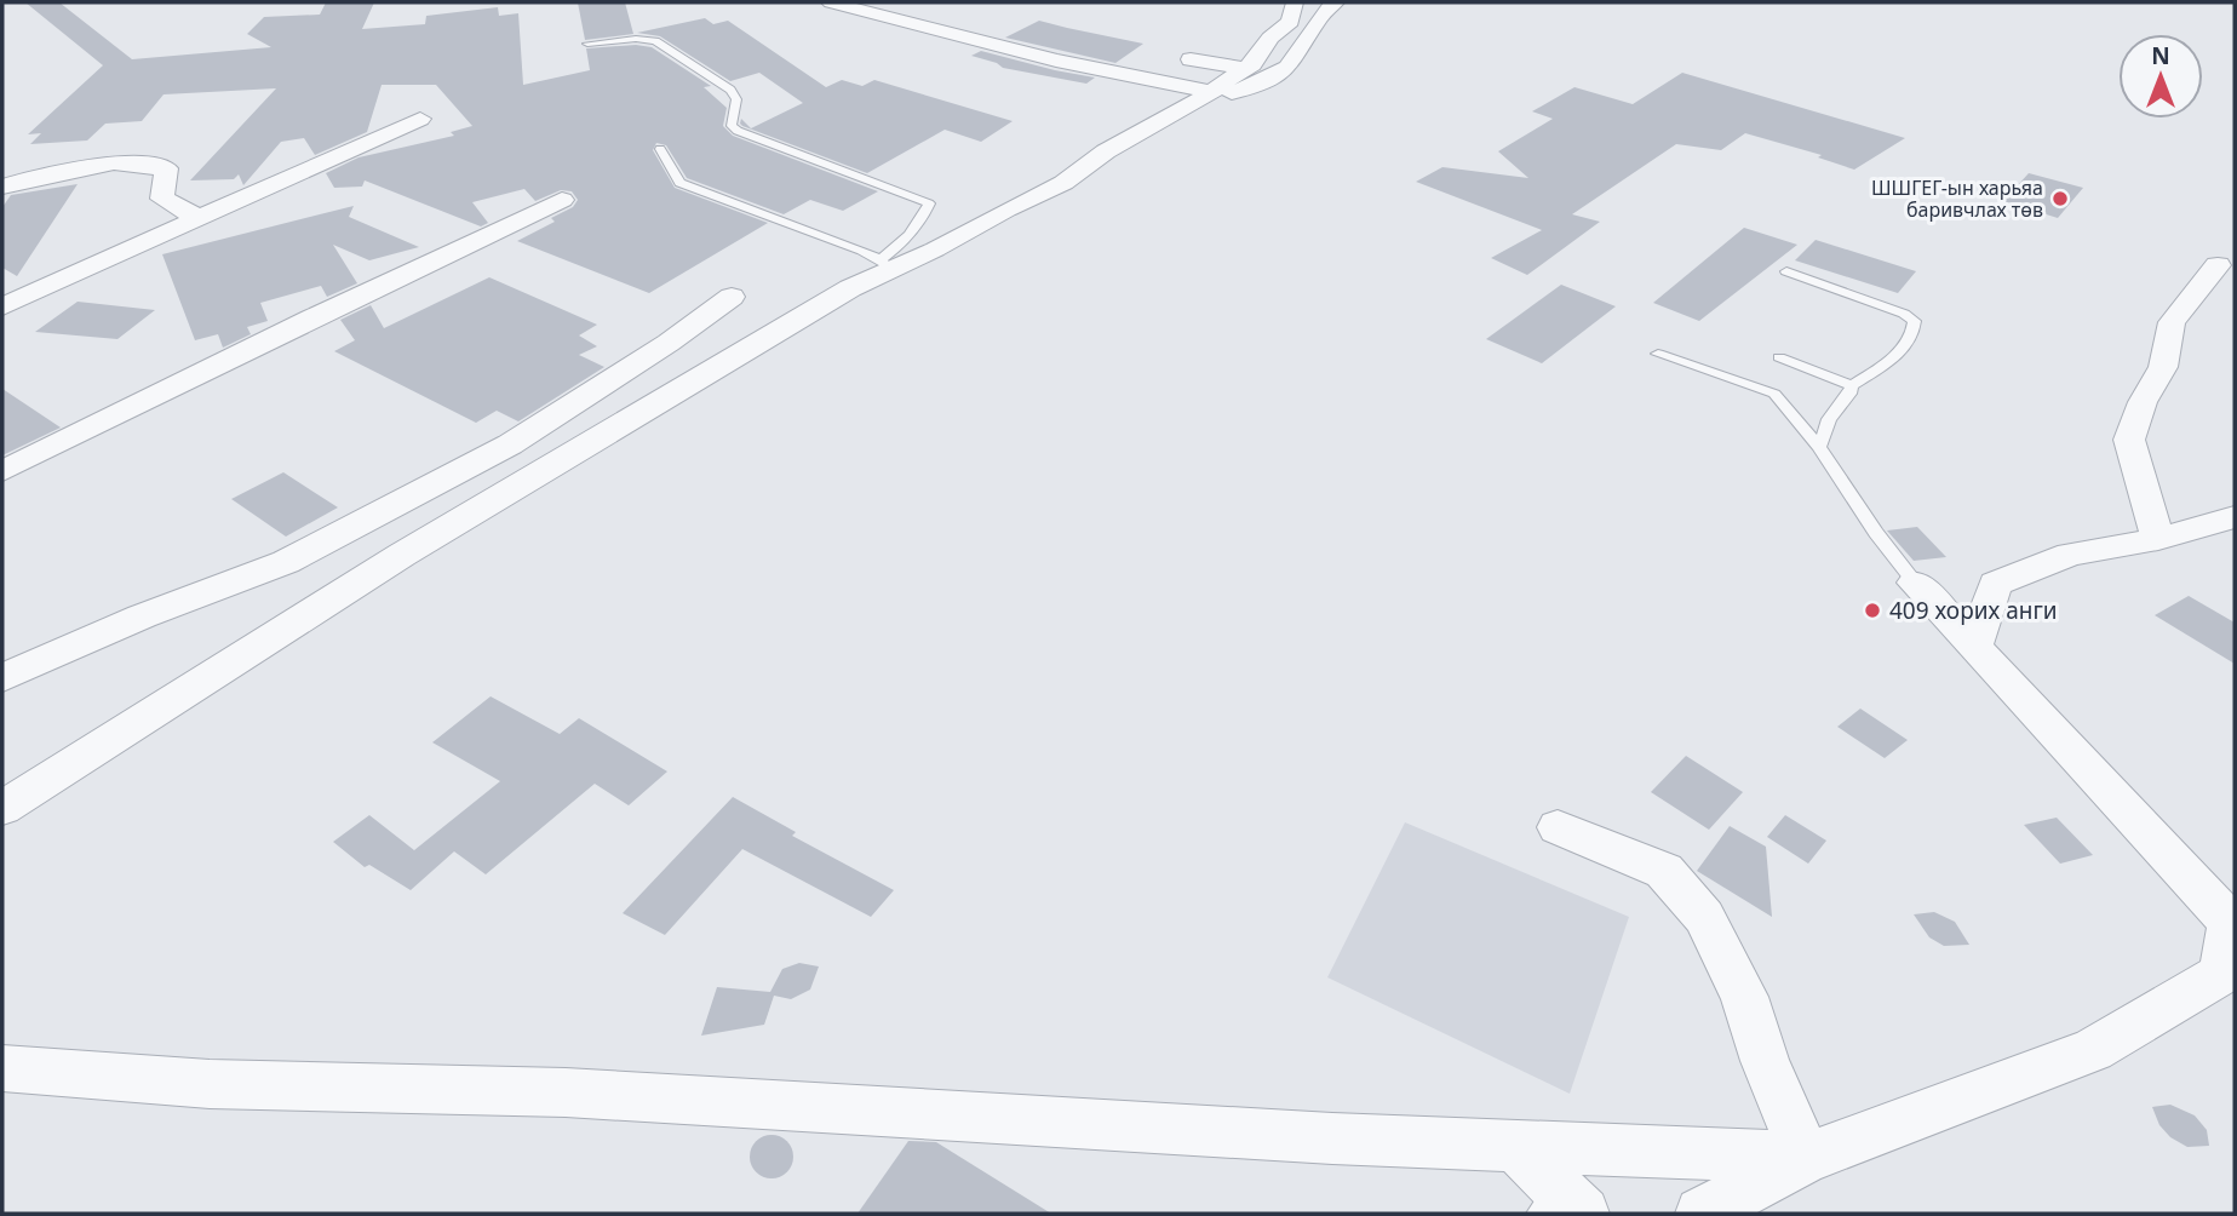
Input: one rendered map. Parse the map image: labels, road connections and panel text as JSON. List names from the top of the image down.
{
  "places": ["ШШГЕГ-ын харьяа баривчлах төв", "409 хорих анги"],
  "north": "top"
}
